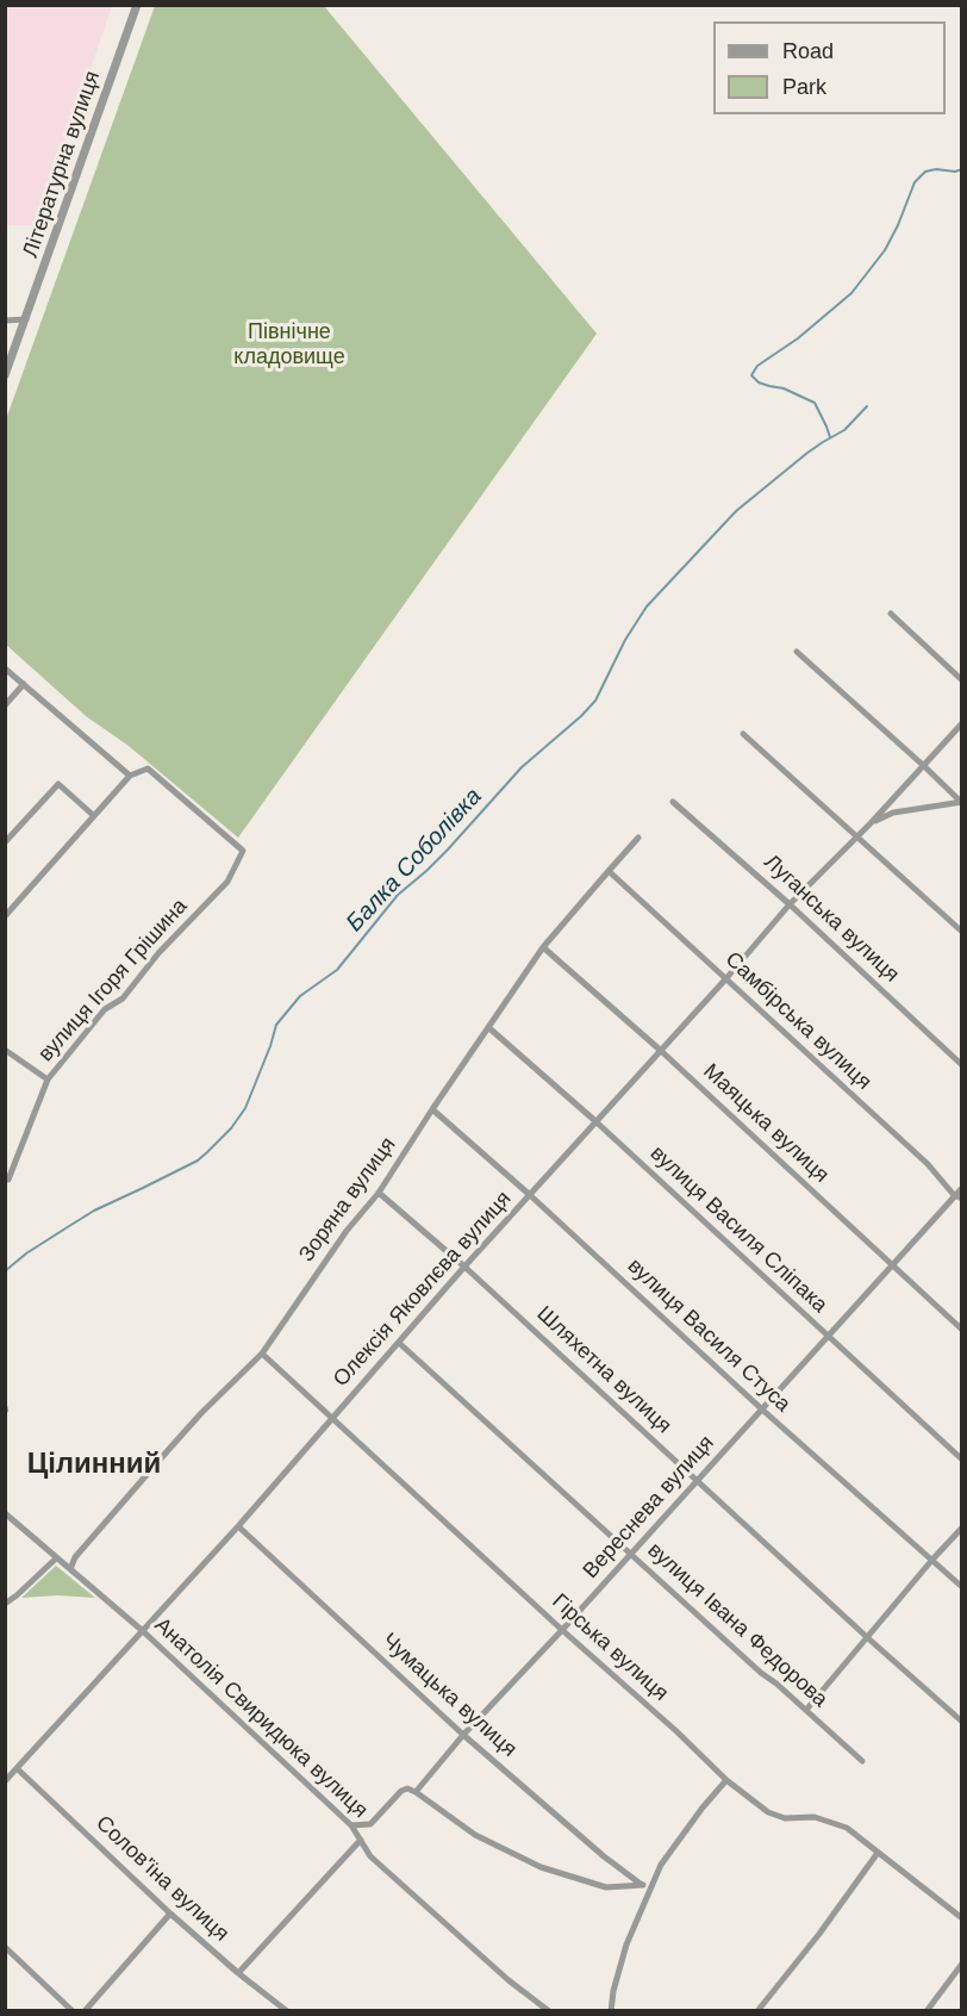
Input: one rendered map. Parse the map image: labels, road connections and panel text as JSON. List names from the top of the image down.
{
  "streets": {
    "street": [
      "Літературна вулиця",
      "Луганська вулиця",
      "вулиця Ігоря Грішина",
      "Самбірська вулиця",
      "Маяцька вулиця",
      "Зоряна вулиця",
      "вулиця Василя Сліпака",
      "Олексія Яковлєва вулиця",
      "вулиця Василя Стуса",
      "Шляхетна вулиця",
      "Вереснева вулиця",
      "вулиця Івана Федорова",
      "Гірська вулиця",
      "Чумацька вулиця",
      "Анатолія Свиридюка вулиця",
      "Солов'їна вулиця"
    ]
  },
  "crossings": [
    ["Луганська вулиця", "Олексія Яковлєва вулиця"],
    ["Самбірська вулиця", "Зоряна вулиця"],
    ["Самбірська вулиця", "Олексія Яковлєва вулиця"],
    ["Самбірська вулиця", "Вереснева вулиця"],
    ["Маяцька вулиця", "Зоряна вулиця"],
    ["Маяцька вулиця", "Олексія Яковлєва вулиця"],
    ["Маяцька вулиця", "Вереснева вулиця"],
    ["Зоряна вулиця", "вулиця Василя Сліпака"],
    ["Зоряна вулиця", "вулиця Василя Стуса"],
    ["Зоряна вулиця", "Шляхетна вулиця"],
    ["Зоряна вулиця", "Гірська вулиця"],
    ["Зоряна вулиця", "Анатолія Свиридюка вулиця"],
    ["вулиця Василя Сліпака", "Олексія Яковлєва вулиця"],
    ["вулиця Василя Сліпака", "Вереснева вулиця"],
    ["Олексія Яковлєва вулиця", "вулиця Василя Стуса"],
    ["Олексія Яковлєва вулиця", "Шляхетна вулиця"],
    ["Олексія Яковлєва вулиця", "вулиця Івана Федорова"],
    ["Олексія Яковлєва вулиця", "Гірська вулиця"],
    ["Олексія Яковлєва вулиця", "Чумацька вулиця"],
    ["Олексія Яковлєва вулиця", "Анатолія Свиридюка вулиця"],
    ["Олексія Яковлєва вулиця", "Солов'їна вулиця"],
    ["вулиця Василя Стуса", "Вереснева вулиця"],
    ["Шляхетна вулиця", "Вереснева вулиця"],
    ["Вереснева вулиця", "вулиця Івана Федорова"],
    ["Вереснева вулиця", "Гірська вулиця"],
    ["Вереснева вулиця", "Чумацька вулиця"],
    ["Вереснева вулиця", "Анатолія Свиридюка вулиця"]
  ],
  "districts": ["Цілинний"],
  "water": ["Балка Соболівка"],
  "parks": ["Північне кладовище"],
  "legend": ["Road", "Park"]
}
